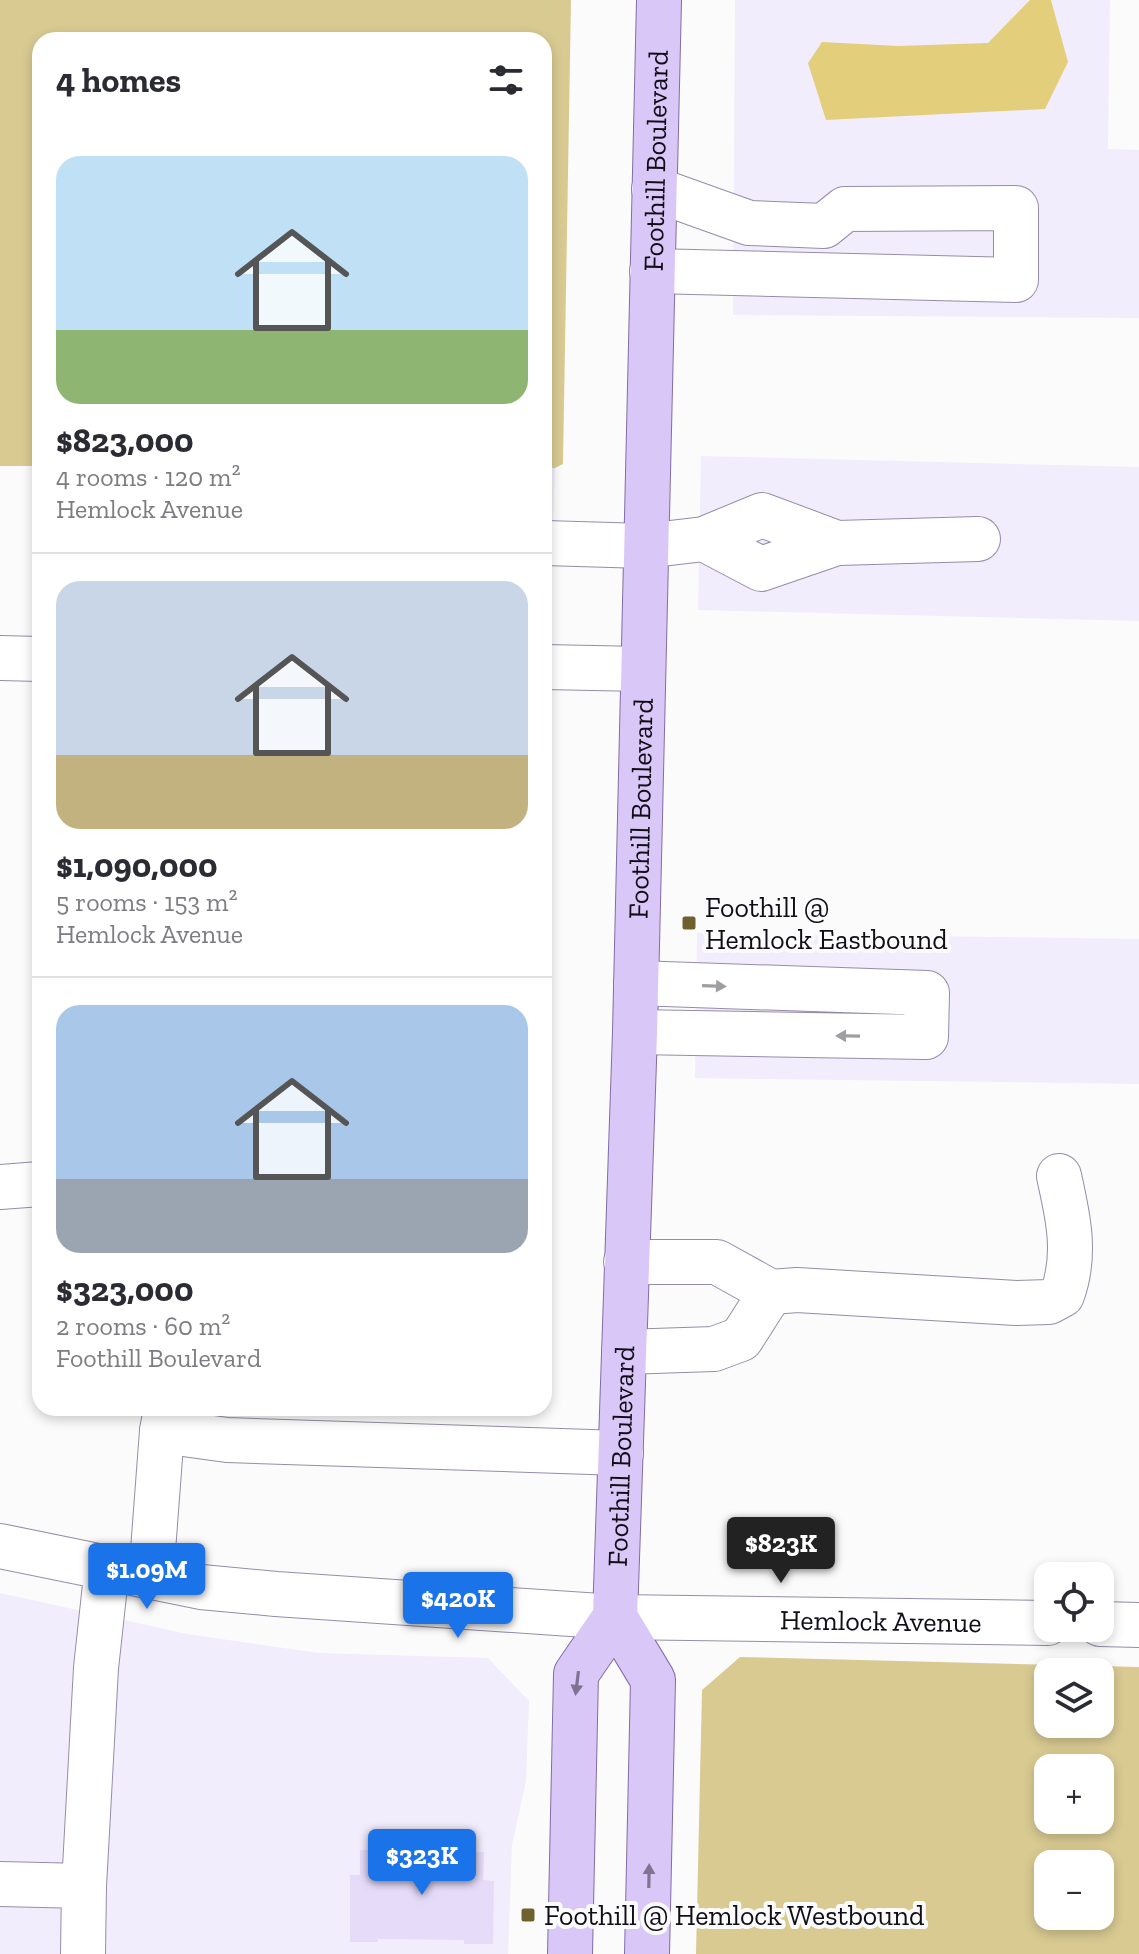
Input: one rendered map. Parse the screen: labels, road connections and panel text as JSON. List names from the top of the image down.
{
  "streets": {
    "main road": ["Foothill Boulevard"],
    "street": ["Hemlock Avenue"]
  },
  "crossings": [
    ["Foothill Boulevard", "Hemlock Avenue"]
  ],
  "places": {
    "transit": ["Foothill @ Hemlock Eastbound", "Foothill @ Hemlock Westbound"]
  },
  "page": {
    "heading": "4 homes",
    "list": [
      {
        "name": "$823,000",
        "note": "4 rooms · 120 m² · Hemlock Avenue"
      },
      {
        "name": "$1,090,000",
        "note": "5 rooms · 153 m² · Hemlock Avenue"
      },
      {
        "name": "$323,000",
        "note": "2 rooms · 60 m² · Foothill Boulevard"
      }
    ],
    "price": [
      "$823K",
      "$1.09M",
      "$420K",
      "$323K"
    ],
    "map_buttons": ["+", "−"]
  }
}
